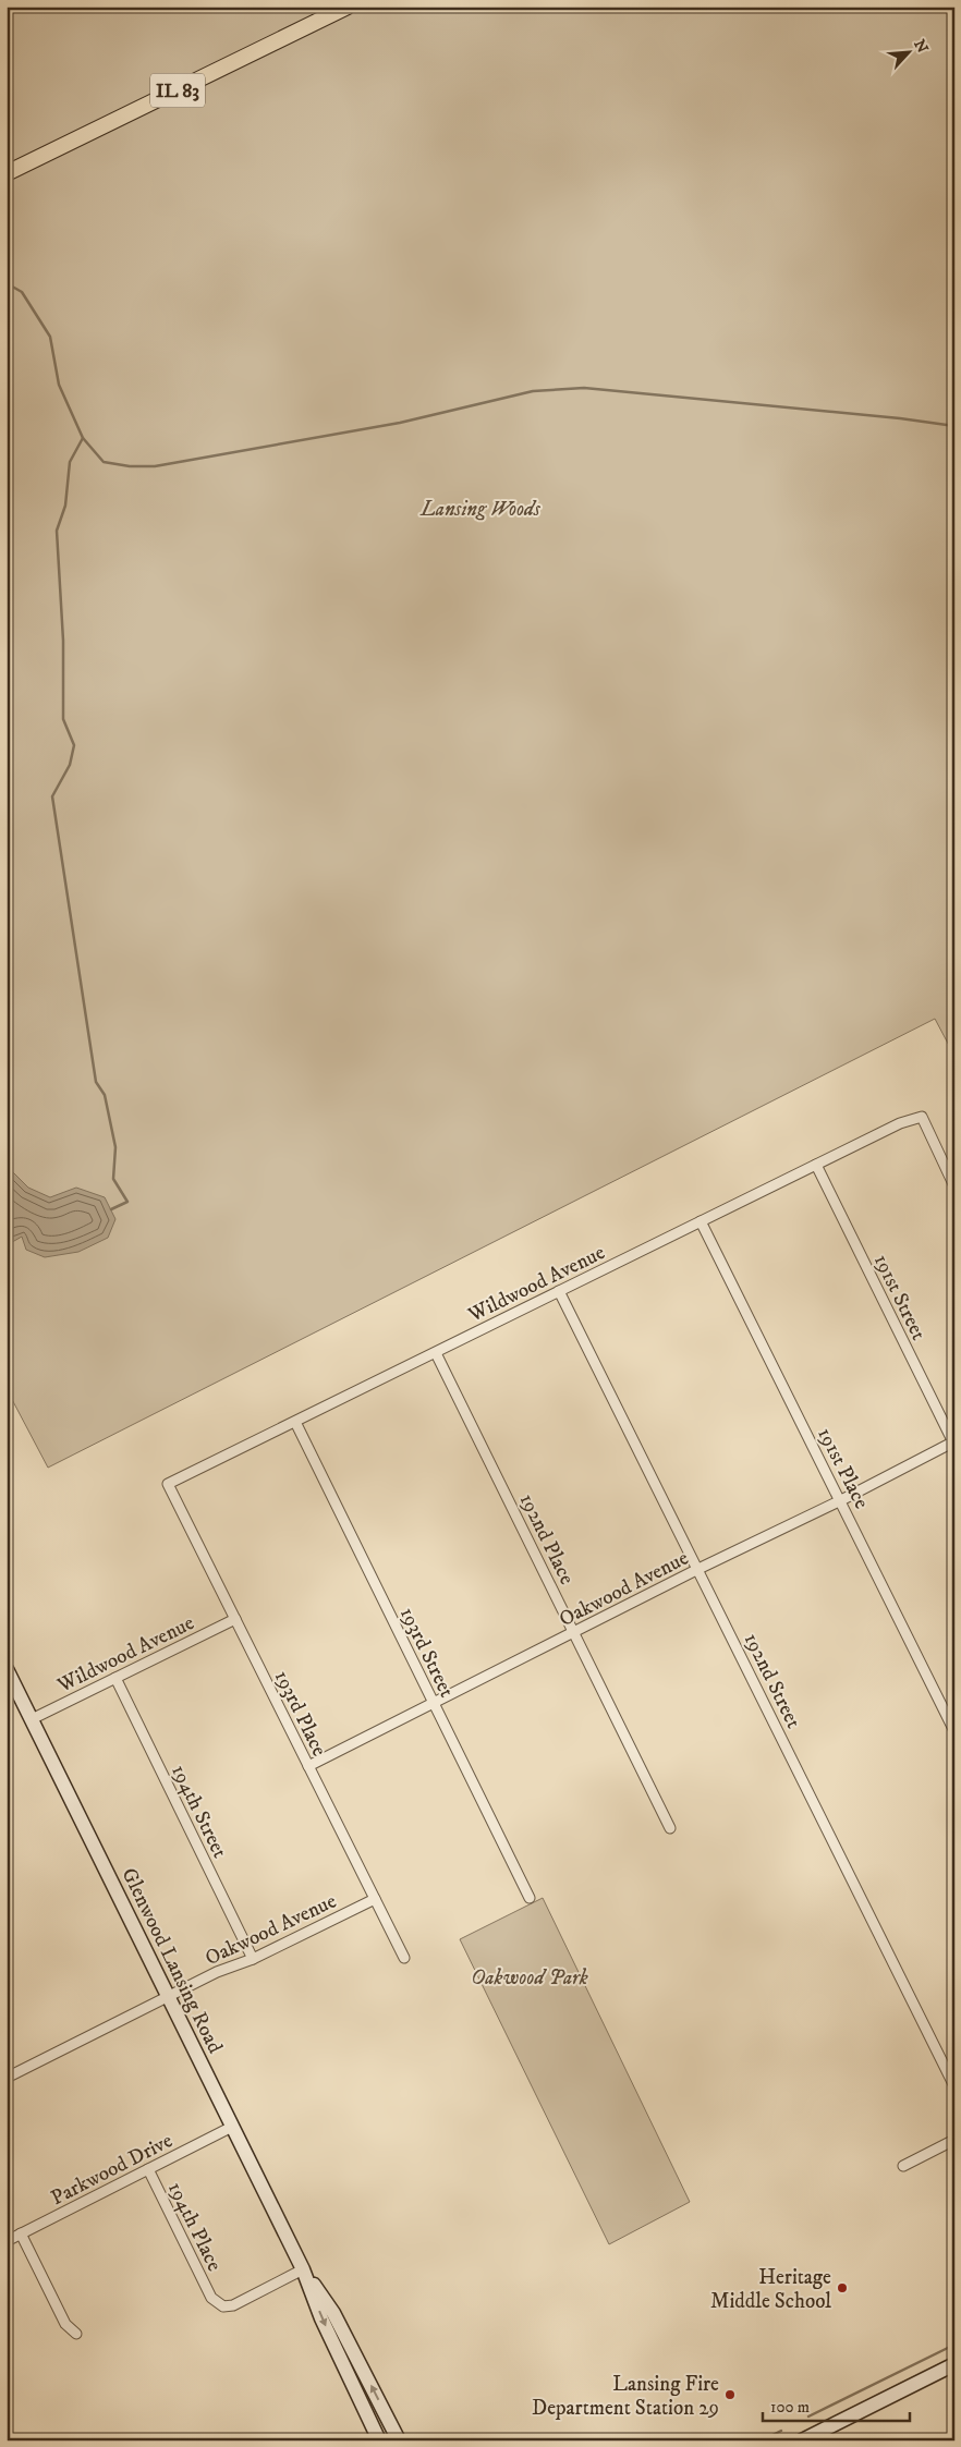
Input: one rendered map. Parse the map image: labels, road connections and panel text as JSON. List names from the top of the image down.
{
  "streets": {
    "main road": ["IL 83", "Glenwood Lansing Road"],
    "street": [
      "Wildwood Avenue",
      "191st Street",
      "191st Place",
      "192nd Place",
      "Oakwood Avenue",
      "193rd Street",
      "192nd Street",
      "193rd Place",
      "194th Street",
      "Parkwood Drive",
      "194th Place"
    ]
  },
  "crossings": [
    ["Wildwood Avenue", "191st Street"],
    ["Wildwood Avenue", "191st Place"],
    ["Wildwood Avenue", "192nd Place"],
    ["Wildwood Avenue", "193rd Street"],
    ["Wildwood Avenue", "192nd Street"],
    ["Wildwood Avenue", "193rd Place"],
    ["Wildwood Avenue", "194th Street"],
    ["Wildwood Avenue", "Glenwood Lansing Road"],
    ["191st Street", "Oakwood Avenue"],
    ["191st Place", "Oakwood Avenue"],
    ["192nd Place", "Oakwood Avenue"],
    ["Oakwood Avenue", "193rd Street"],
    ["Oakwood Avenue", "192nd Street"],
    ["Oakwood Avenue", "193rd Place"],
    ["Oakwood Avenue", "194th Street"],
    ["Oakwood Avenue", "Glenwood Lansing Road"],
    ["Glenwood Lansing Road", "Parkwood Drive"],
    ["Glenwood Lansing Road", "194th Place"],
    ["Parkwood Drive", "194th Place"]
  ],
  "parks": ["Lansing Woods", "Oakwood Park"],
  "places": ["Heritage Middle School", "Lansing Fire Department Station 29"],
  "scale_bar": "100 m",
  "north": "top right"
}
